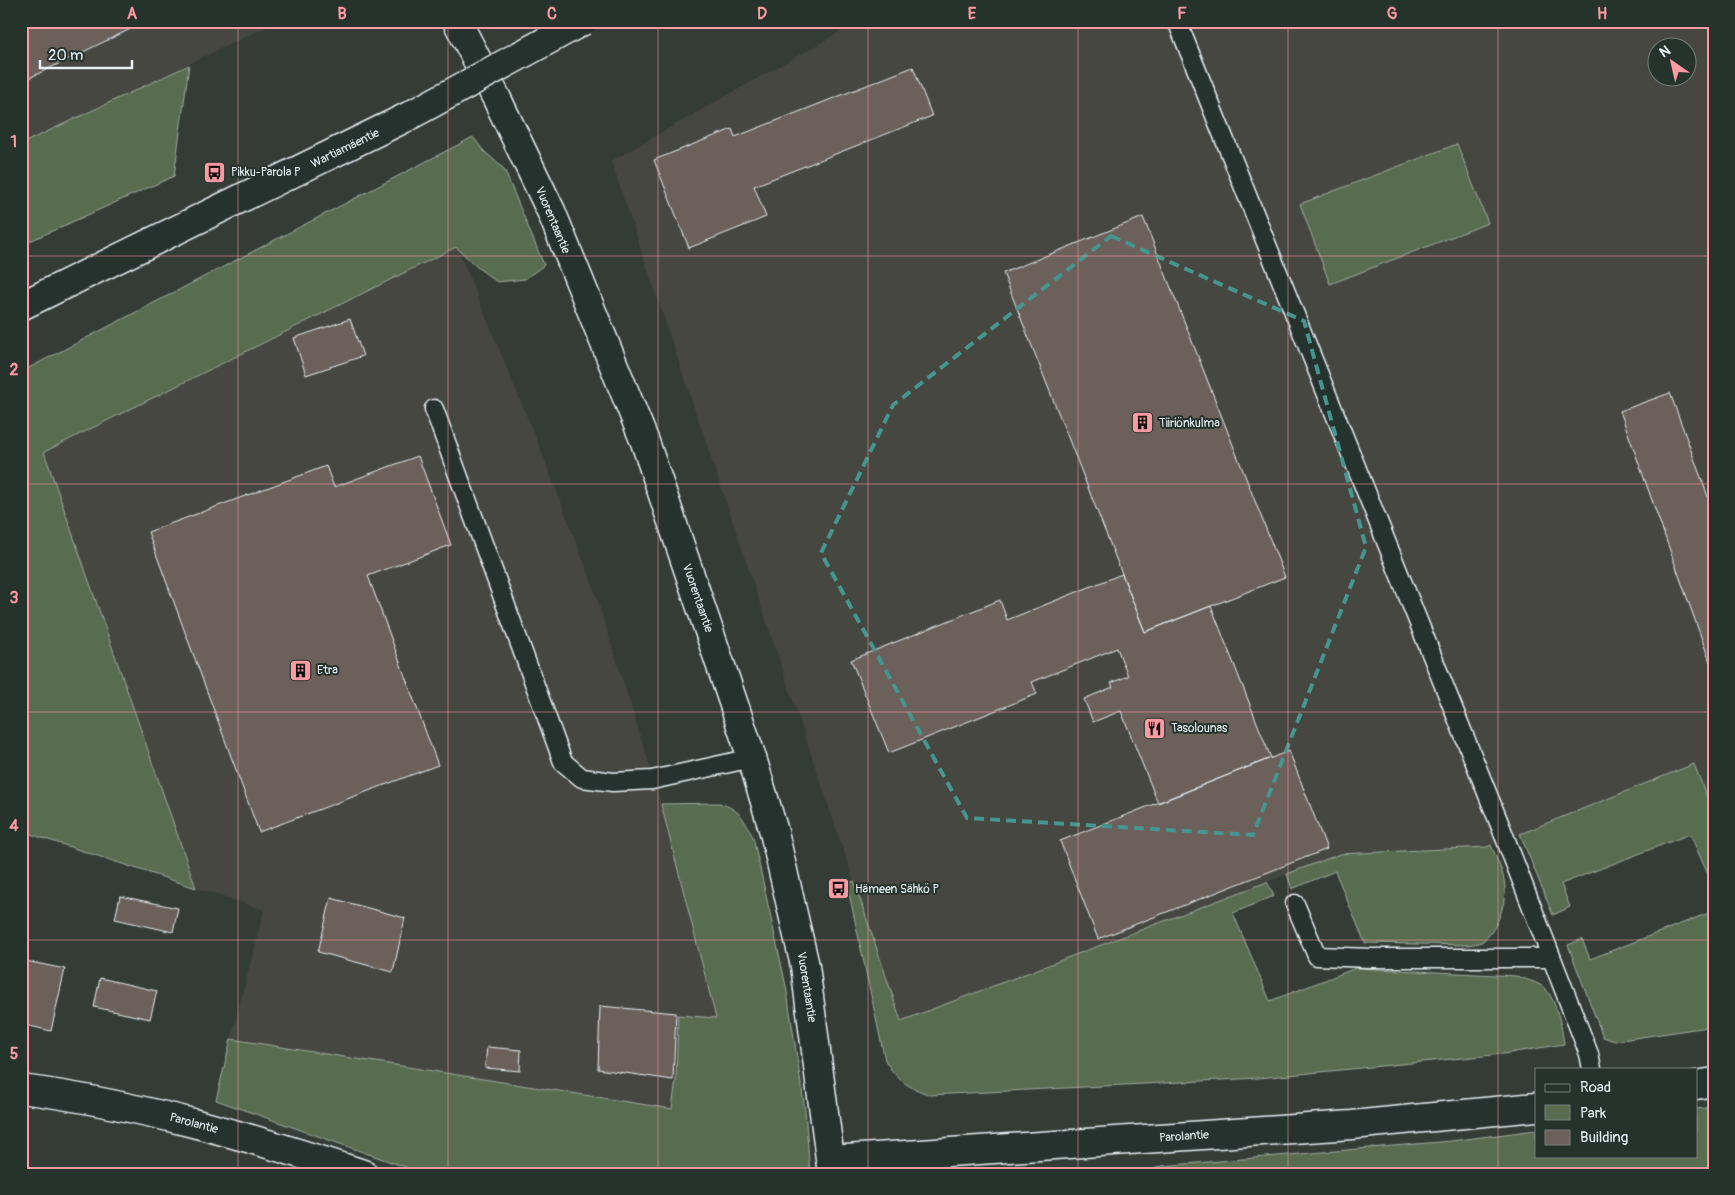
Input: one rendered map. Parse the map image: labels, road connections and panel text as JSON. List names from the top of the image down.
{
  "streets": {
    "main road": ["Wartiamäentie", "Vuorentaantie", "Parolantie"]
  },
  "crossings": [
    ["Vuorentaantie", "Parolantie"]
  ],
  "places": {
    "bus stop": ["Pikku-Parola P", "Hämeen Sähkö P"],
    "building": ["Tiiriönkulma", "Etra"],
    "restaurant": ["Tasolounas"]
  },
  "legend": ["Road", "Park", "Building"],
  "scale_bar": "20 m",
  "north": "top left",
  "grid": {
    "columns": [
      "A",
      "B",
      "C",
      "D",
      "E",
      "F",
      "G",
      "H"
    ],
    "rows": [
      "1",
      "2",
      "3",
      "4",
      "5"
    ]
  }
}
